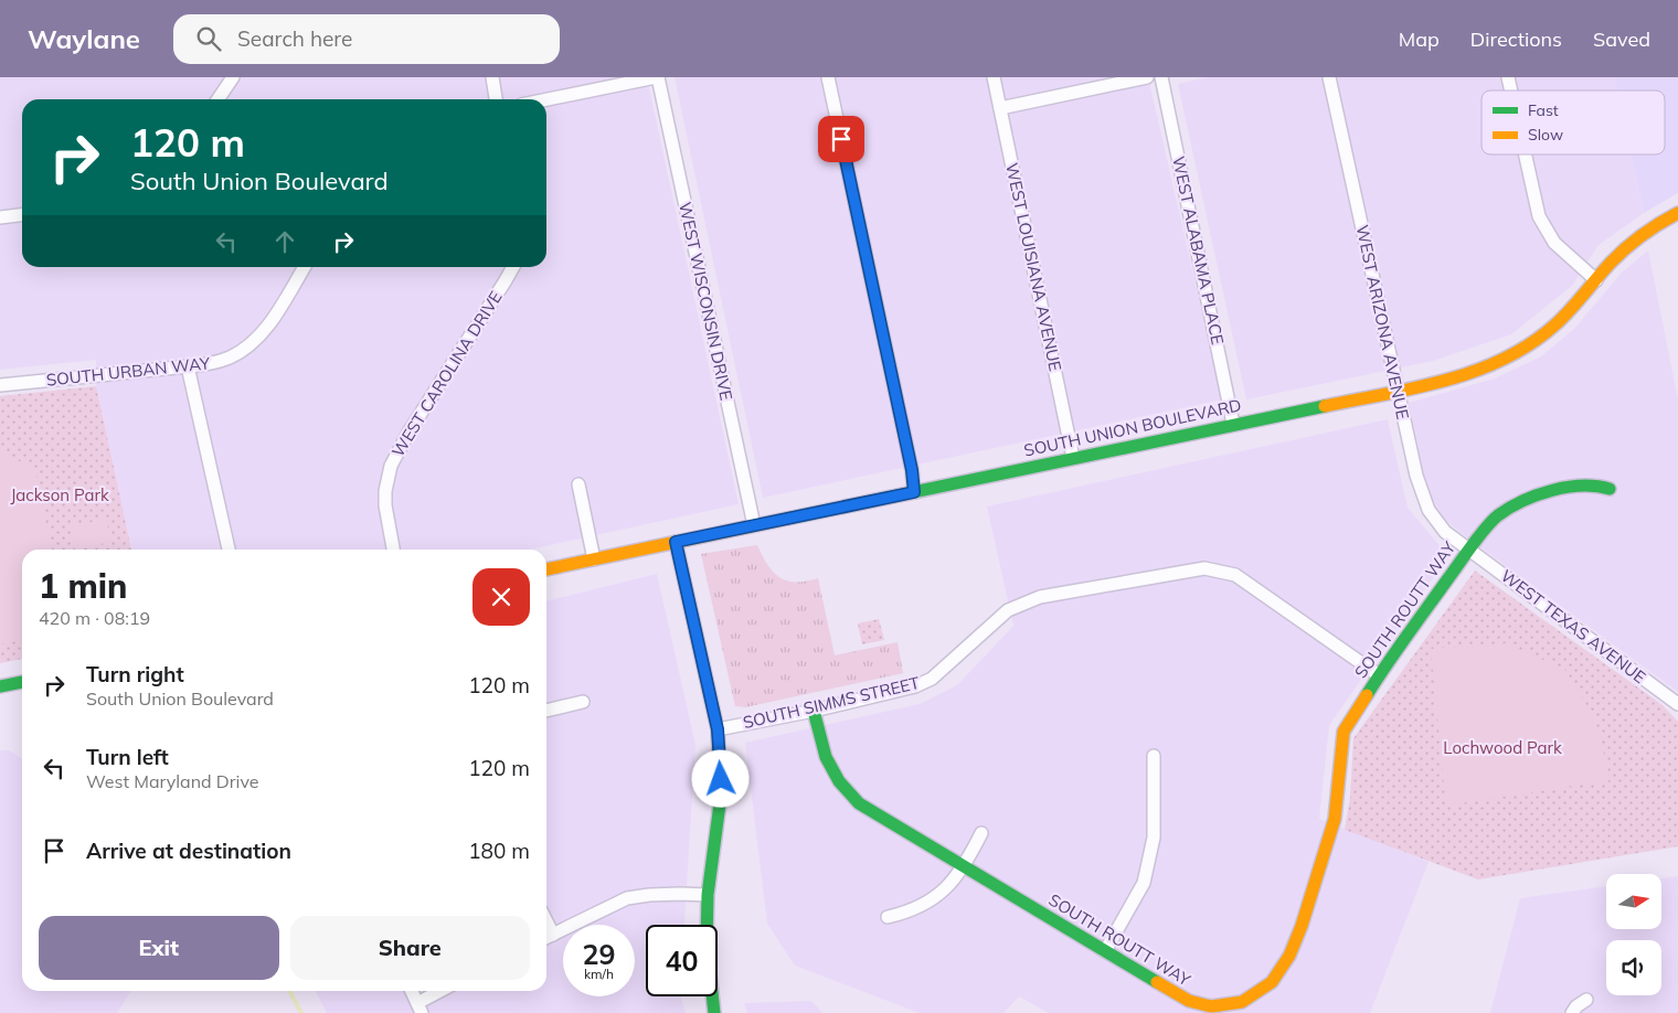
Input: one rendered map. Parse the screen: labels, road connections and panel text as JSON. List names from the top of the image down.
{
  "streets": {
    "street": [
      "WEST ALABAMA PLACE",
      "WEST LOUISIANA AVENUE",
      "WEST WISCONSIN DRIVE",
      "WEST ARIZONA AVENUE",
      "SOUTH URBAN WAY",
      "WEST CAROLINA DRIVE",
      "SOUTH UNION BOULEVARD",
      "SOUTH ROUTT WAY",
      "WEST TEXAS AVENUE",
      "SOUTH SIMMS STREET"
    ]
  },
  "crossings": [
    ["WEST ALABAMA PLACE", "SOUTH UNION BOULEVARD"],
    ["WEST LOUISIANA AVENUE", "SOUTH UNION BOULEVARD"],
    ["WEST WISCONSIN DRIVE", "SOUTH UNION BOULEVARD"],
    ["WEST ARIZONA AVENUE", "SOUTH UNION BOULEVARD"],
    ["WEST ARIZONA AVENUE", "SOUTH ROUTT WAY"],
    ["WEST ARIZONA AVENUE", "WEST TEXAS AVENUE"],
    ["SOUTH ROUTT WAY", "WEST TEXAS AVENUE"],
    ["SOUTH ROUTT WAY", "SOUTH SIMMS STREET"]
  ],
  "parks": ["Jackson Park", "Lochwood Park"],
  "legend": ["Fast", "Slow"],
  "north": "right",
  "page": {
    "header": "Waylane",
    "search": "Search here",
    "nav": ["Map", "Directions", "Saved"],
    "turn": ["120 m", "South Union Boulevard"],
    "heading": ["1 min", "420 m · 08:19"],
    "list": [
      {
        "name": "Turn right",
        "note": "South Union Boulevard",
        "value": "120 m"
      },
      {
        "name": "Turn left",
        "note": "West Maryland Drive",
        "value": "120 m"
      },
      {
        "name": "Arrive at destination",
        "value": "180 m"
      }
    ],
    "buttons": ["Exit", "Share"],
    "speed": "29 km/h",
    "limit": "40"
  }
}
